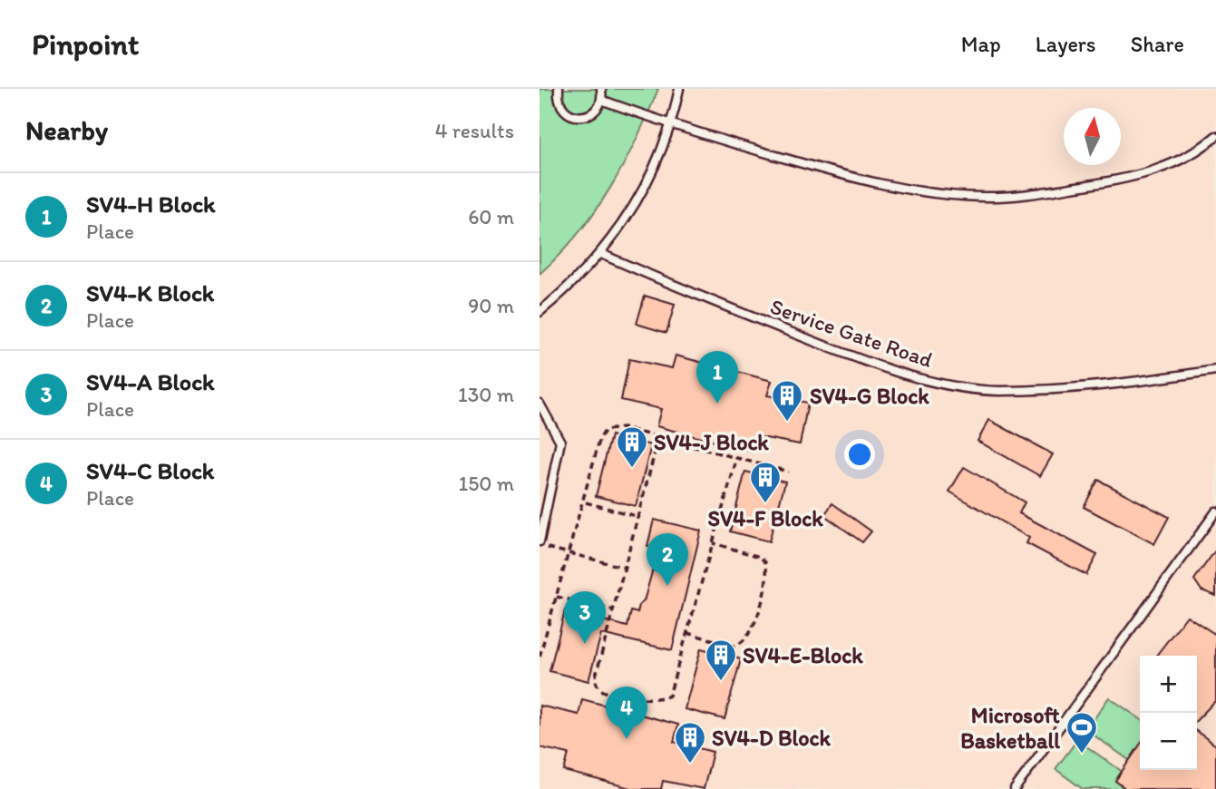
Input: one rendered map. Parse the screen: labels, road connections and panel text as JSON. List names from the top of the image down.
{
  "streets": {
    "lane": ["Service Gate Road"]
  },
  "places": {
    "building": [
      "SV4-G Block",
      "SV4-J Block",
      "SV4-F Block",
      "SV4-E-Block",
      "SV4-D Block"
    ],
    "sports": ["Microsoft Basketball"]
  },
  "north": "top",
  "page": {
    "header": "Pinpoint",
    "nav": ["Map", "Layers", "Share"],
    "heading": ["Nearby", "4 results"],
    "list": [
      {
        "mark": "1",
        "name": "SV4-H Block",
        "note": "Place",
        "value": "60 m"
      },
      {
        "mark": "2",
        "name": "SV4-K Block",
        "note": "Place",
        "value": "90 m"
      },
      {
        "mark": "3",
        "name": "SV4-A Block",
        "note": "Place",
        "value": "130 m"
      },
      {
        "mark": "4",
        "name": "SV4-C Block",
        "note": "Place",
        "value": "150 m"
      }
    ],
    "pins": [
      "1",
      "2",
      "3",
      "4"
    ],
    "map_buttons": ["+", "−"]
  }
}
